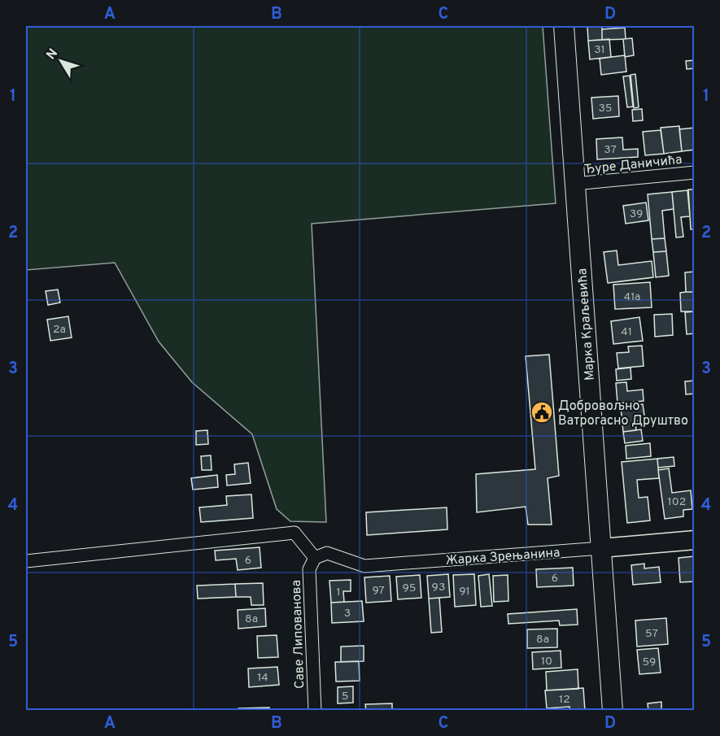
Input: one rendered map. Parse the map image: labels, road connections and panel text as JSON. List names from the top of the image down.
{
  "streets": {
    "main road": ["Марка Краљевића"],
    "street": ["Ђуре Даничића", "Жарка Зрењанина", "Саве Липованова"]
  },
  "crossings": [
    ["Ђуре Даничића", "Марка Краљевића"],
    ["Марка Краљевића", "Жарка Зрењанина"],
    ["Жарка Зрењанина", "Саве Липованова"]
  ],
  "places": {
    "public building": ["Добровољно Ватрогасно Друштво"]
  },
  "house_numbers": [
    "31",
    "35",
    "37",
    "39",
    "41a",
    "2a",
    "41",
    "102",
    "6",
    "6",
    "93",
    "95",
    "97",
    "91",
    "1",
    "3",
    "8a",
    "57",
    "8a",
    "10",
    "59",
    "14",
    "5",
    "12"
  ],
  "north": "top left",
  "grid": {
    "columns": [
      "A",
      "B",
      "C",
      "D"
    ],
    "rows": [
      "1",
      "2",
      "3",
      "4",
      "5"
    ]
  }
}
